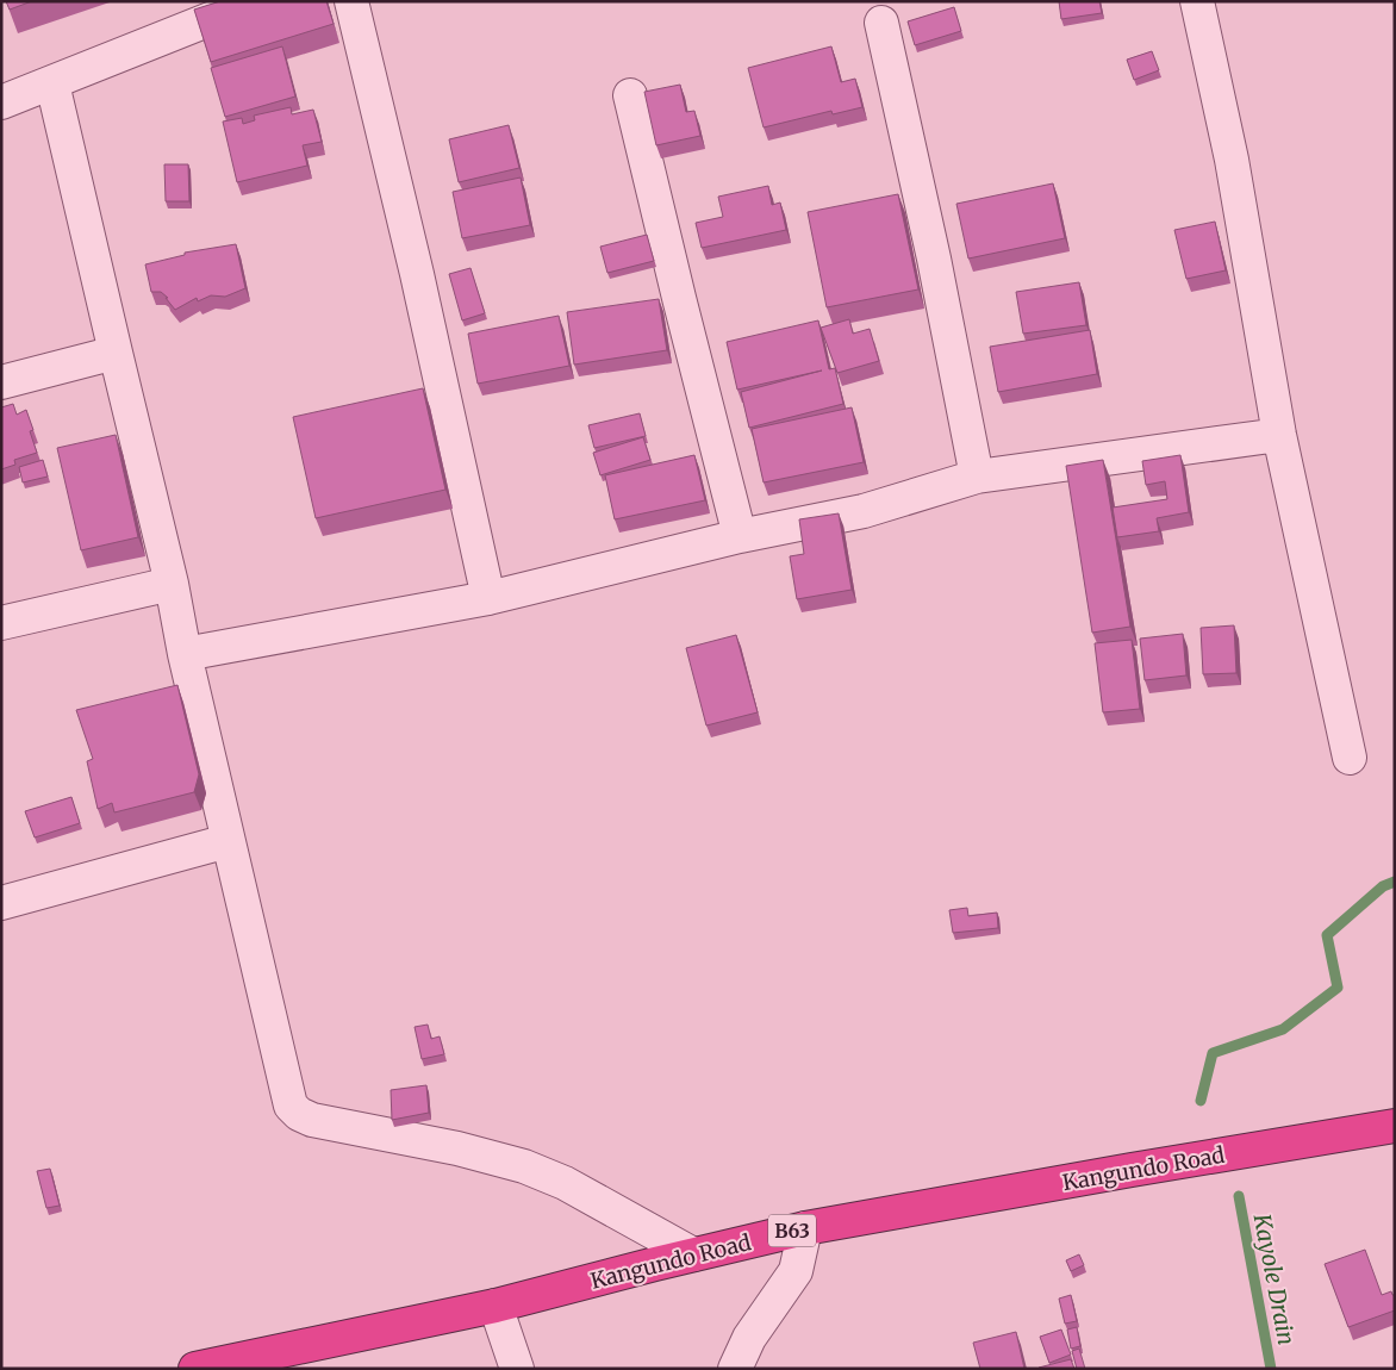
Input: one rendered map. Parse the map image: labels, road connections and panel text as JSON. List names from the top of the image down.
{
  "streets": {
    "highway": ["Kangundo Road", "B63"]
  },
  "water": ["Kayole Drain"]
}
